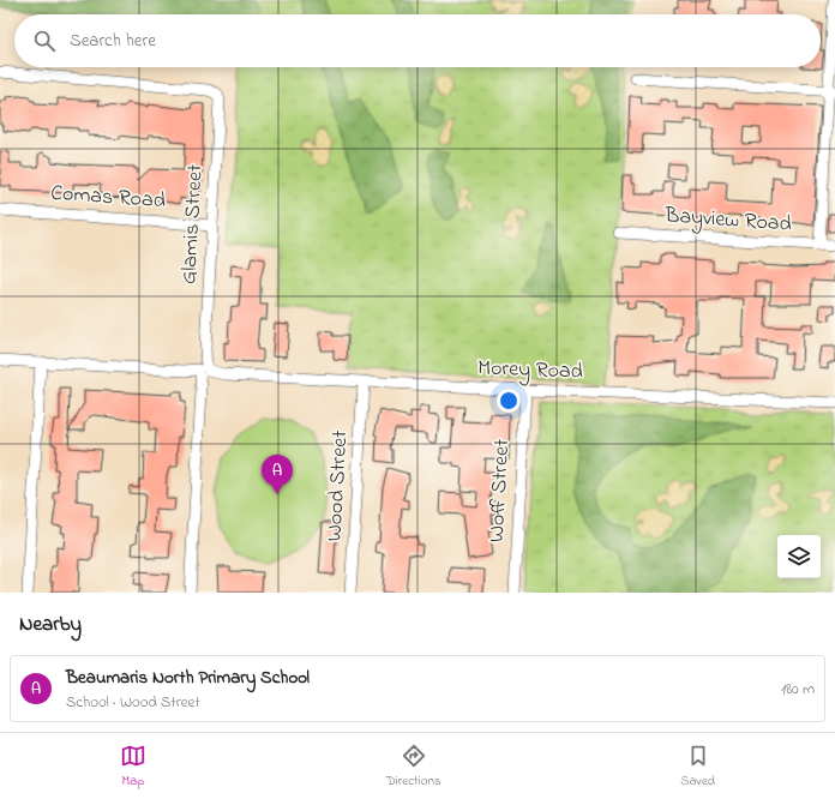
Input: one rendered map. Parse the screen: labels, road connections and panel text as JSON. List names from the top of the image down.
{
  "streets": {
    "street": [
      "Comas Road",
      "Bayview Road",
      "Glamis Street",
      "Morey Road",
      "Wood Street",
      "Woff Street"
    ]
  },
  "crossings": [
    ["Comas Road", "Glamis Street"],
    ["Glamis Street", "Morey Road"],
    ["Morey Road", "Wood Street"],
    ["Morey Road", "Woff Street"]
  ],
  "page": {
    "search": "Search here",
    "pins": "A",
    "heading": "Nearby",
    "list": [
      {
        "mark": "A",
        "name": "Beaumaris North Primary School",
        "note": "School · Wood Street",
        "value": "180 m"
      }
    ],
    "nav": ["Map", "Directions", "Saved"]
  }
}
